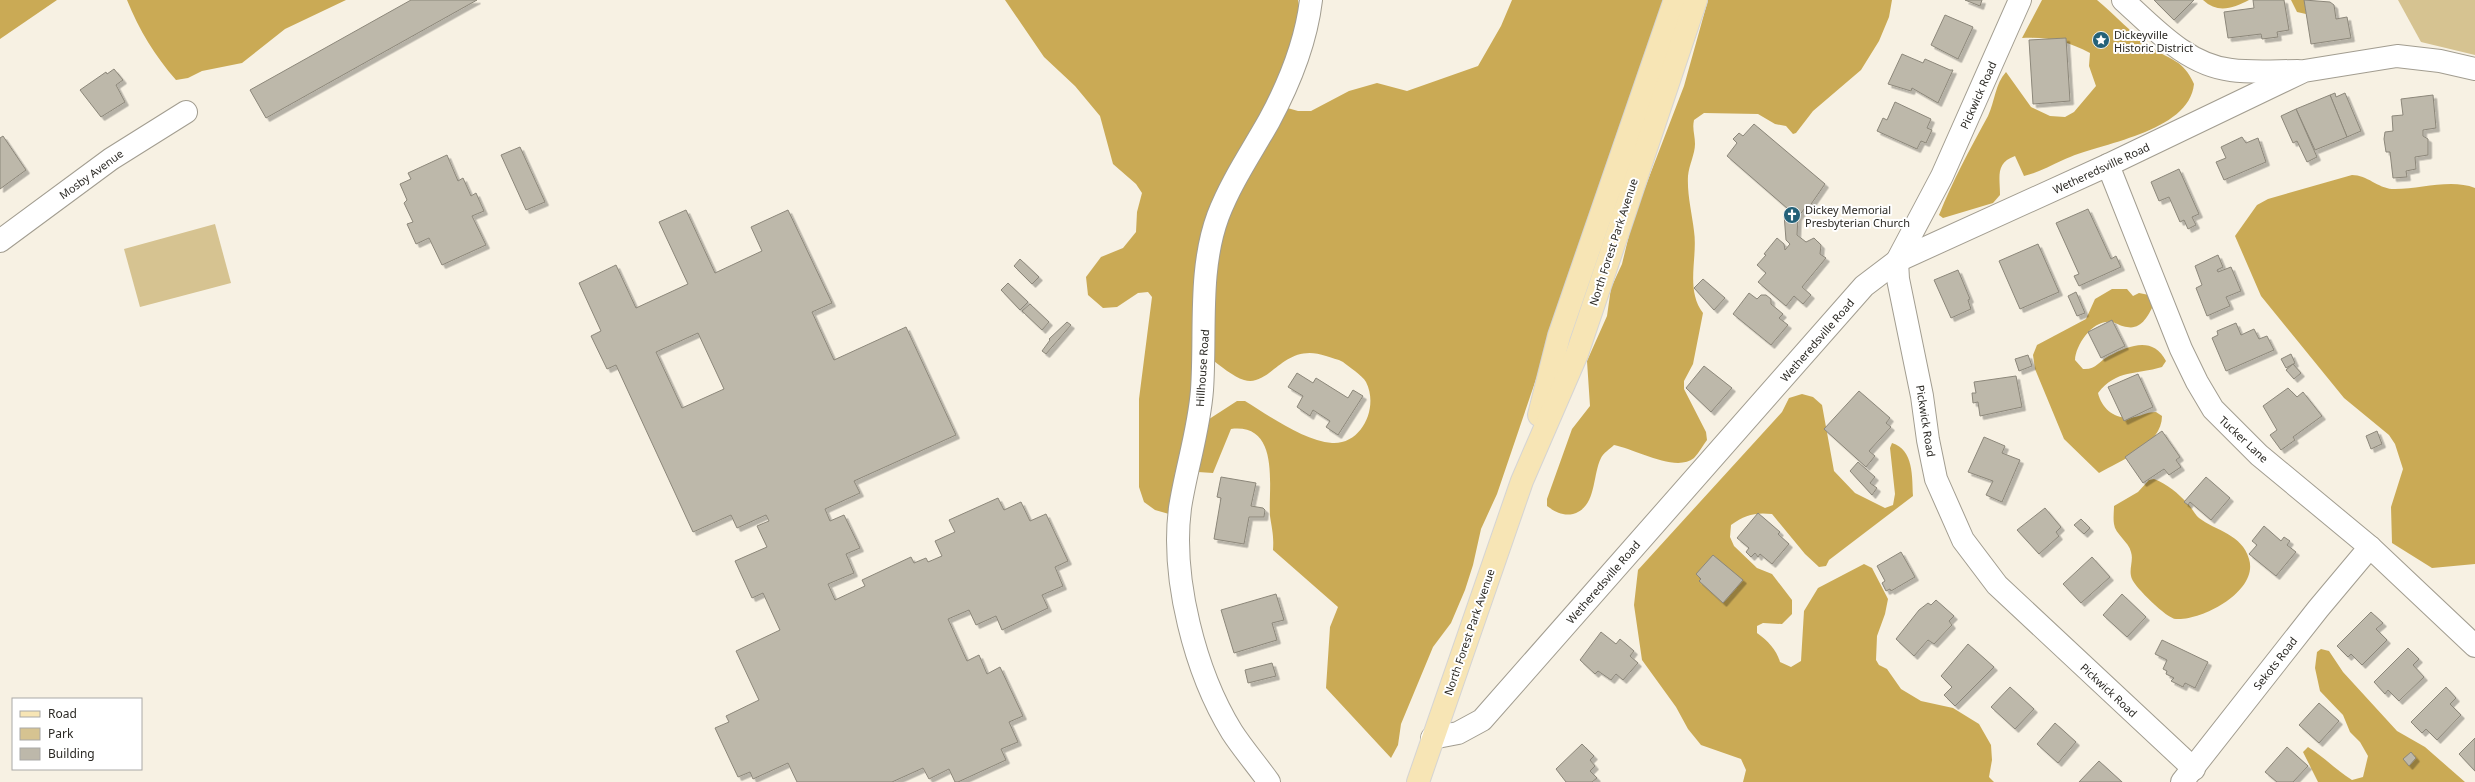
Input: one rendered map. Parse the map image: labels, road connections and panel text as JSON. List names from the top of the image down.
{
  "streets": {
    "main road": ["North Forest Park Avenue"],
    "street": [
      "Pickwick Road",
      "Wetheredsville Road",
      "Mosby Avenue",
      "Hillhouse Road",
      "Tucker Lane",
      "Sekots Road"
    ]
  },
  "crossings": [
    ["Pickwick Road", "Wetheredsville Road"],
    ["Pickwick Road", "Sekots Road"],
    ["Wetheredsville Road", "North Forest Park Avenue"],
    ["Wetheredsville Road", "Tucker Lane"],
    ["Tucker Lane", "Sekots Road"]
  ],
  "places": {
    "place": ["Dickeyville Historic District"],
    "church": ["Dickey Memorial Presbyterian Church"]
  },
  "legend": ["Road", "Park", "Building"]
}
